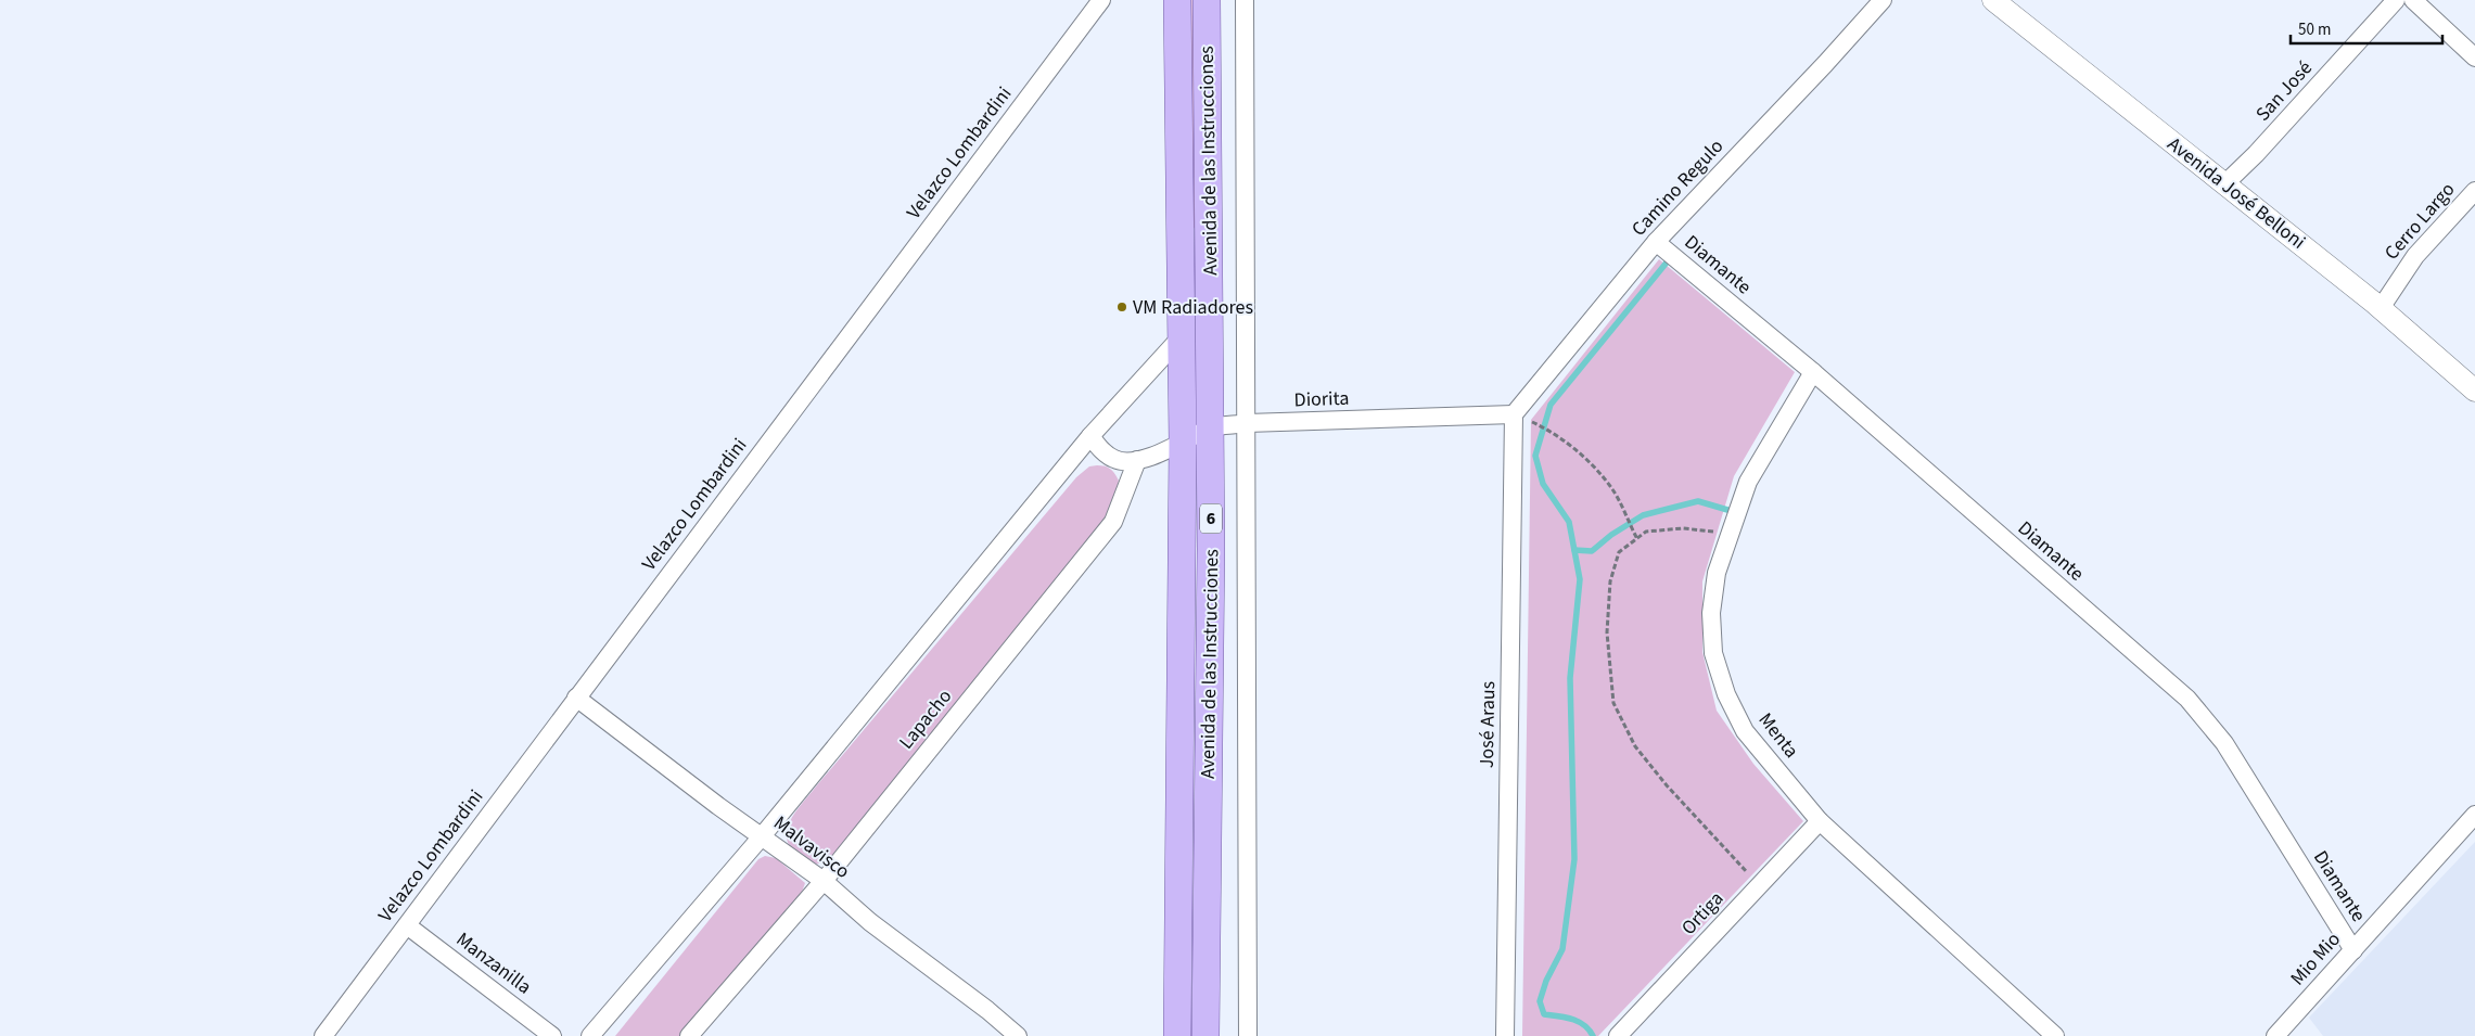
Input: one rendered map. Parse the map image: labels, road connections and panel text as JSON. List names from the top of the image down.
{
  "streets": {
    "main road": ["Avenida de las Instrucciones", "6"],
    "street": [
      "San José",
      "Velazco Lombardini",
      "Camino Regulo",
      "Avenida José Belloni",
      "Cerro Largo",
      "Diamante",
      "Diorita",
      "Lapacho",
      "José Araus",
      "Menta",
      "Malvavisco",
      "Ortiga",
      "Mio Mio",
      "Manzanilla"
    ]
  },
  "crossings": [
    ["San José", "Avenida José Belloni"],
    ["Velazco Lombardini", "Malvavisco"],
    ["Velazco Lombardini", "Manzanilla"],
    ["Avenida de las Instrucciones", "Diorita"],
    ["Camino Regulo", "Diamante"],
    ["Camino Regulo", "Diorita"],
    ["Camino Regulo", "José Araus"],
    ["Avenida José Belloni", "Cerro Largo"],
    ["Diamante", "Menta"],
    ["Diamante", "Mio Mio"],
    ["Diorita", "Lapacho"],
    ["Diorita", "José Araus"],
    ["Lapacho", "Malvavisco"],
    ["Menta", "Ortiga"]
  ],
  "places": ["VM Radiadores"],
  "scale_bar": "50 m"
}
